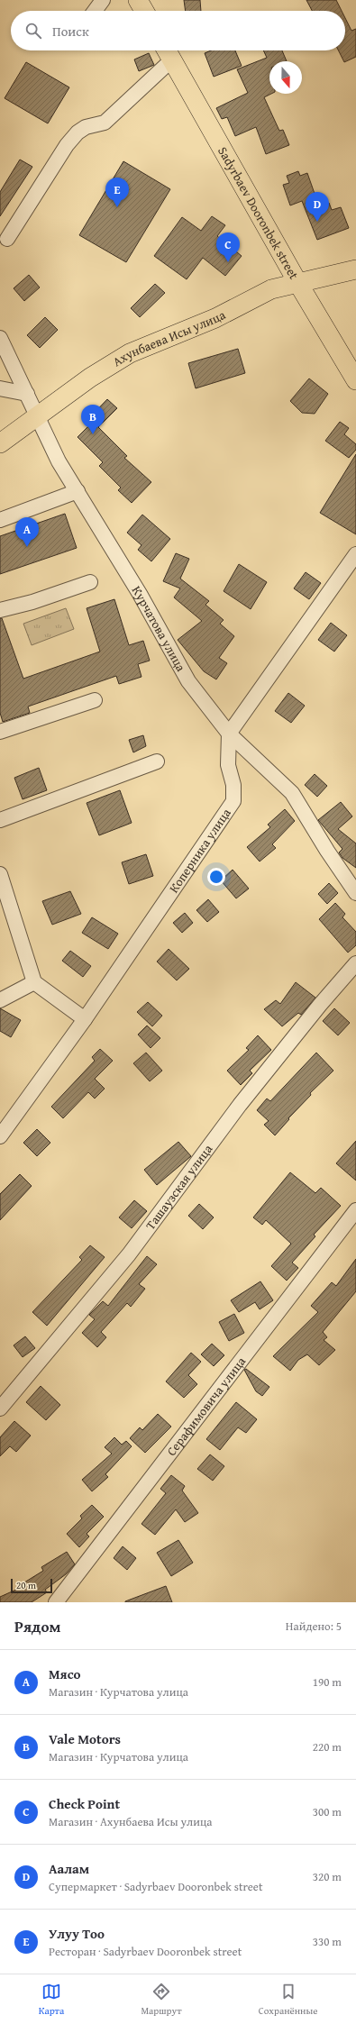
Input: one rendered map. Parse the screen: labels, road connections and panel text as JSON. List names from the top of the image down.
{
  "streets": {
    "main road": ["Sadyrbaev Dooronbek street", "Ахунбаева Исы улица"],
    "street": [
      "Курчатова улица",
      "Коперника улица",
      "Ташаузская улица",
      "Серафимовича улица"
    ]
  },
  "crossings": [
    ["Sadyrbaev Dooronbek street", "Ахунбаева Исы улица"],
    ["Ахунбаева Исы улица", "Курчатова улица"],
    ["Курчатова улица", "Коперника улица"]
  ],
  "scale_bar": "20 m",
  "north": "bottom",
  "page": {
    "search": "Поиск",
    "pins": [
      "E",
      "D",
      "C",
      "B",
      "A"
    ],
    "scale": "20 m",
    "heading": ["Рядом", "Найдено: 5"],
    "list": [
      {
        "mark": "A",
        "name": "Мясо",
        "note": "Магазин · Курчатова улица",
        "value": "190 m"
      },
      {
        "mark": "B",
        "name": "Vale Motors",
        "note": "Магазин · Курчатова улица",
        "value": "220 m"
      },
      {
        "mark": "C",
        "name": "Check Point",
        "note": "Магазин · Ахунбаева Исы улица",
        "value": "300 m"
      },
      {
        "mark": "D",
        "name": "Аалам",
        "note": "Супермаркет · Sadyrbaev Dooronbek street",
        "value": "320 m"
      },
      {
        "mark": "E",
        "name": "Улуу Тоо",
        "note": "Ресторан · Sadyrbaev Dooronbek street",
        "value": "330 m"
      }
    ],
    "nav": ["Карта", "Маршрут", "Сохранённые"]
  }
}
